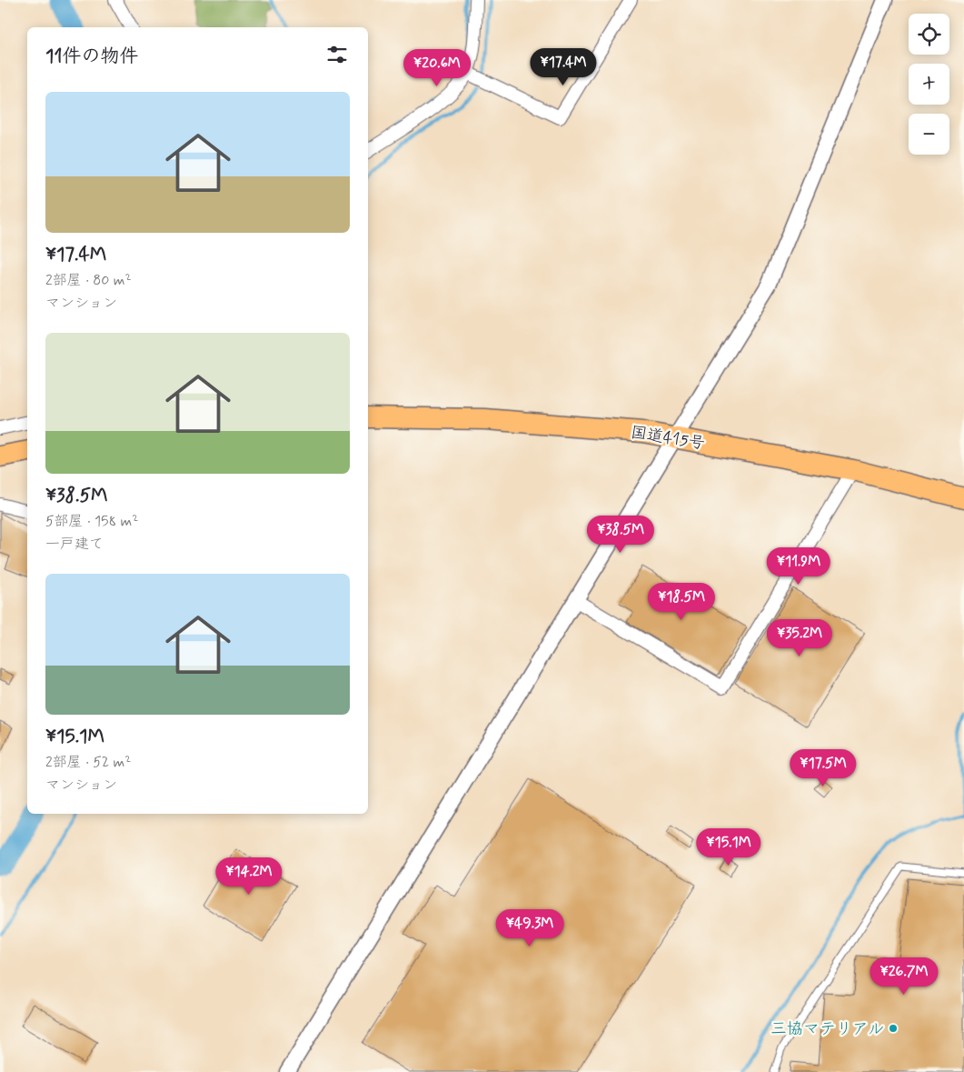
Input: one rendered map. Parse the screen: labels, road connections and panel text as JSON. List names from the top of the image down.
{
  "streets": {
    "highway": ["国道415号"]
  },
  "places": ["三協マテリアル"],
  "page": {
    "map_buttons": ["+", "−"],
    "heading": "11件の物件",
    "price": [
      "¥17.4M",
      "¥20.6M",
      "¥38.5M",
      "¥11.9M",
      "¥18.5M",
      "¥35.2M",
      "¥17.5M",
      "¥15.1M",
      "¥14.2M",
      "¥49.3M",
      "¥26.7M"
    ],
    "list": [
      {
        "name": "¥17.4M",
        "note": "2部屋 · 80 m² · マンション"
      },
      {
        "name": "¥38.5M",
        "note": "5部屋 · 158 m² · 一戸建て"
      },
      {
        "name": "¥15.1M",
        "note": "2部屋 · 52 m² · マンション"
      }
    ]
  }
}
